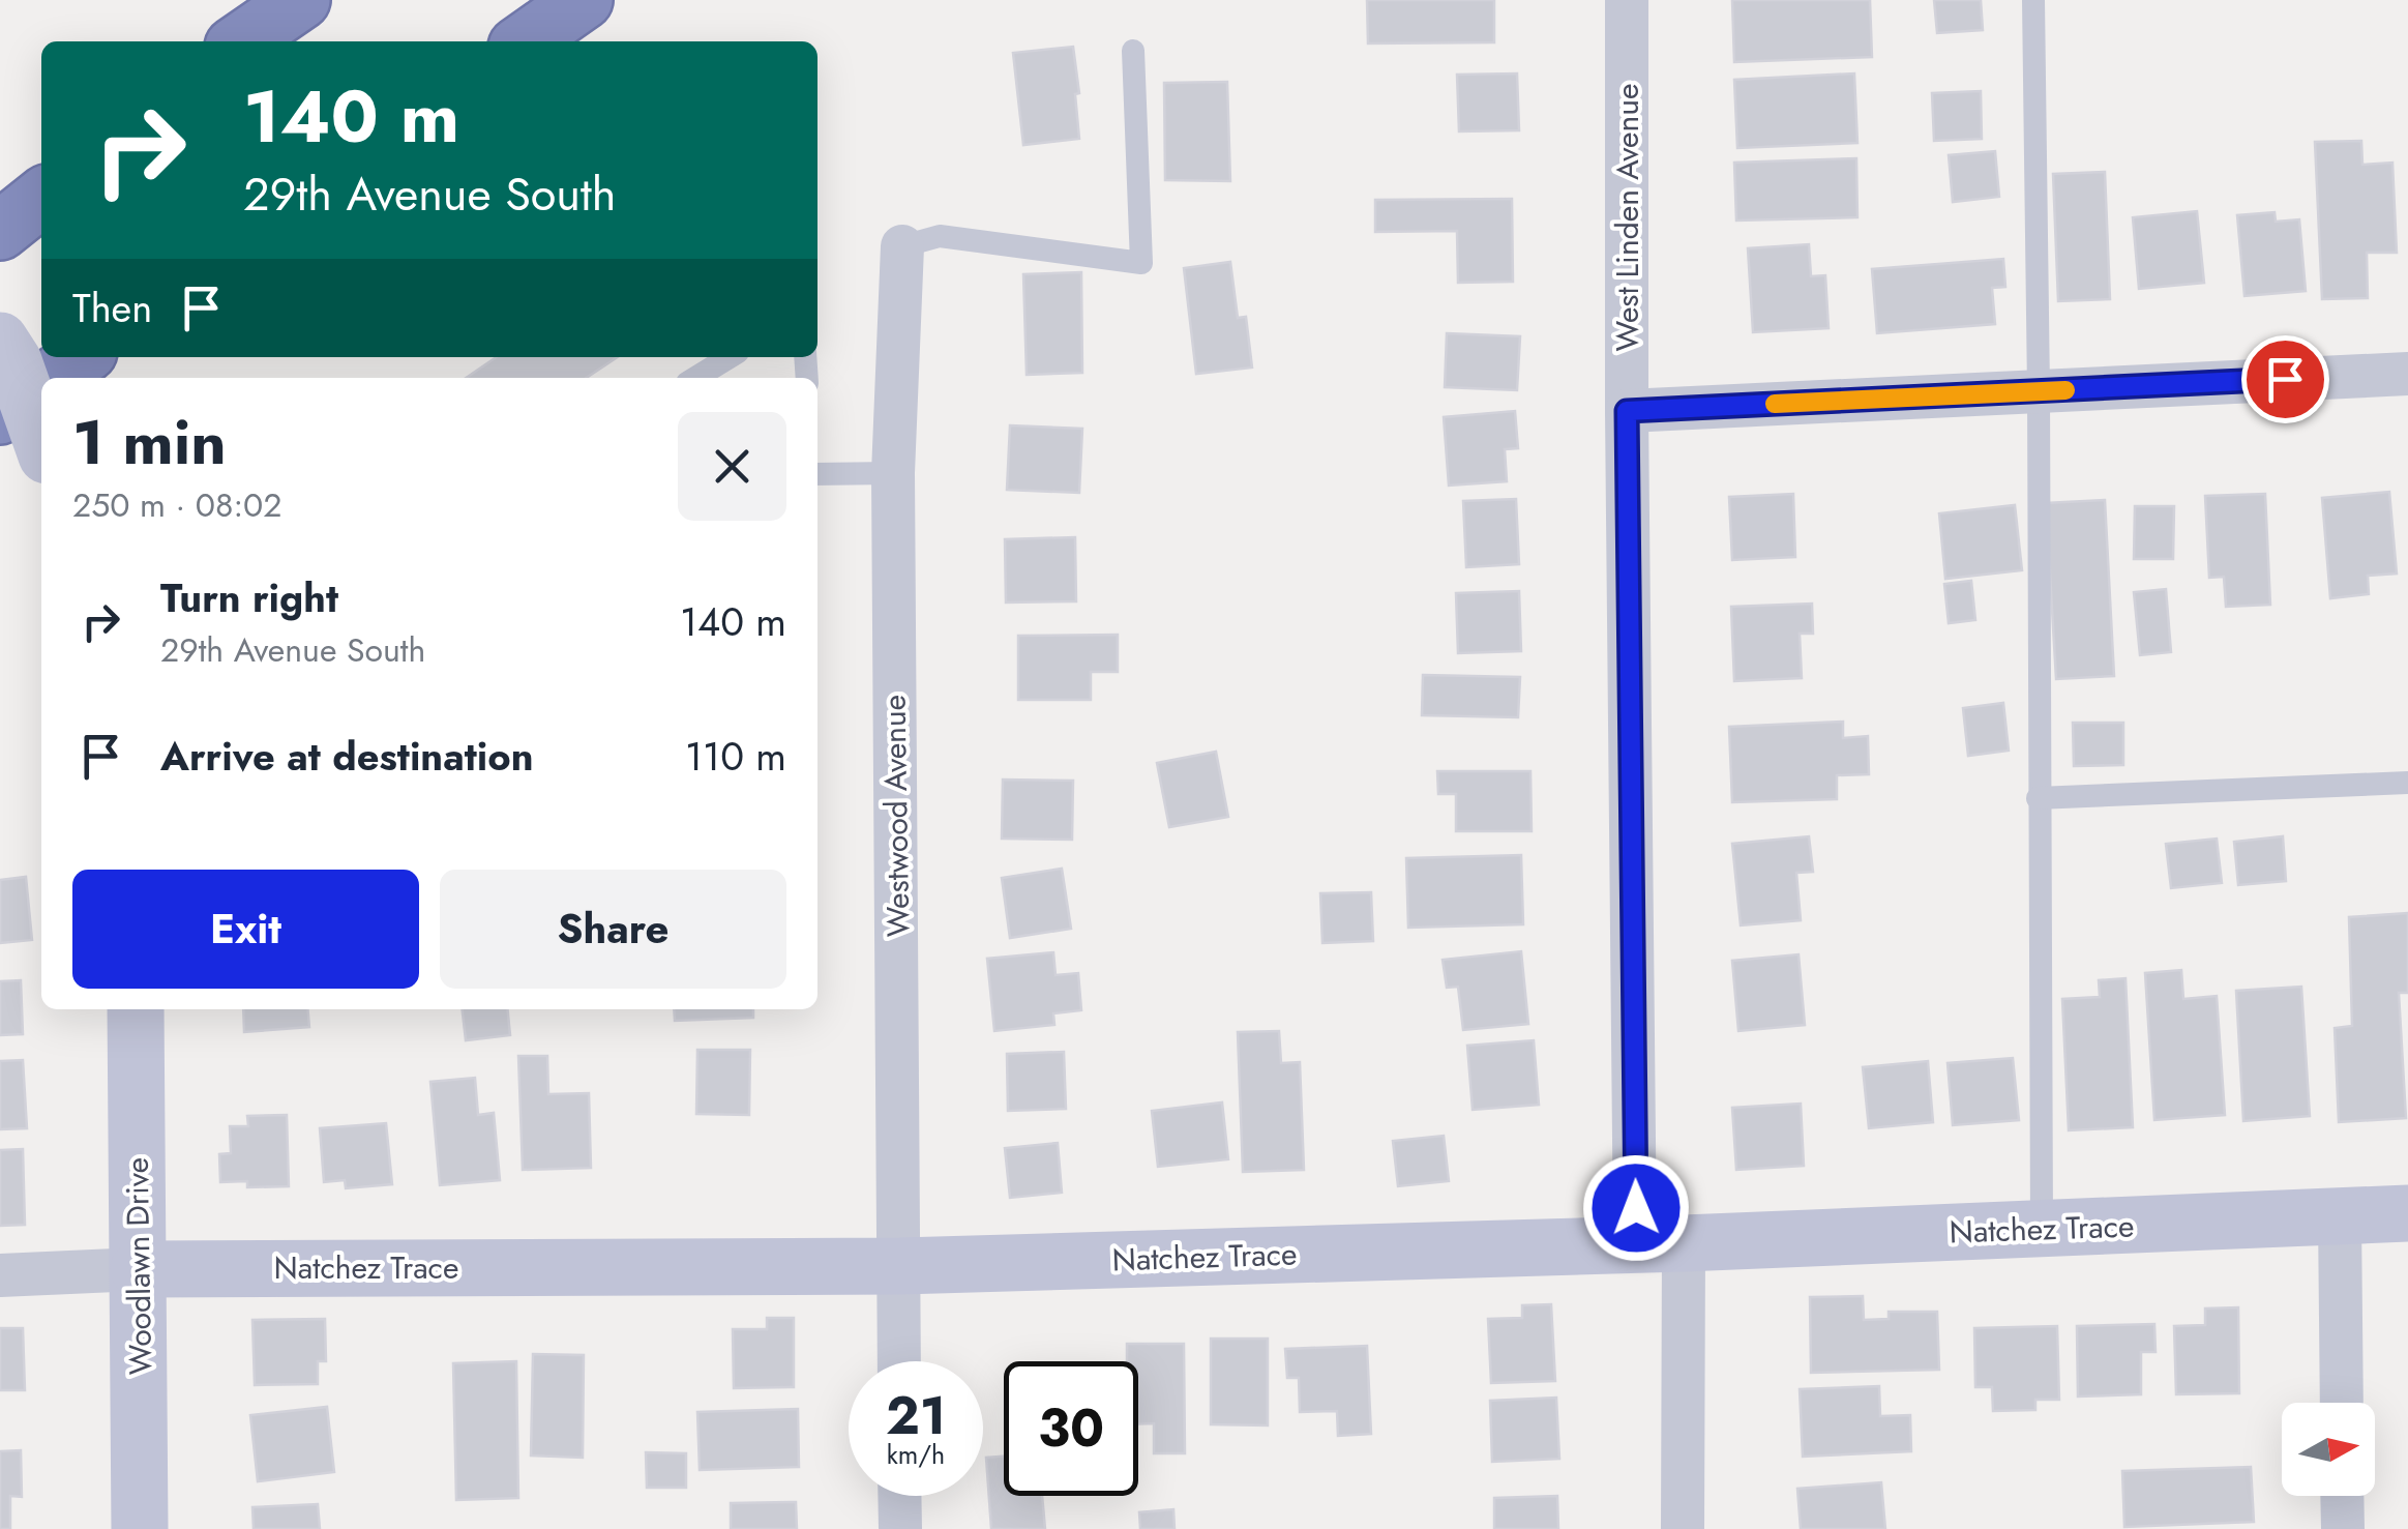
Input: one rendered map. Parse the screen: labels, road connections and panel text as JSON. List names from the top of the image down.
{
  "streets": {
    "main road": ["Natchez Trace", "Woodlawn Drive"],
    "street": ["West Linden Avenue", "Westwood Avenue"]
  },
  "crossings": [
    ["West Linden Avenue", "Natchez Trace"],
    ["Westwood Avenue", "Natchez Trace"],
    ["Natchez Trace", "Woodlawn Drive"]
  ],
  "north": "right",
  "page": {
    "turn": ["140 m", "29th Avenue South"],
    "then": "Then",
    "heading": ["1 min", "250 m · 08:02"],
    "list": [
      {
        "name": "Turn right",
        "note": "29th Avenue South",
        "value": "140 m"
      },
      {
        "name": "Arrive at destination",
        "value": "110 m"
      }
    ],
    "buttons": ["Exit", "Share"],
    "speed": "21 km/h",
    "limit": "30"
  }
}
